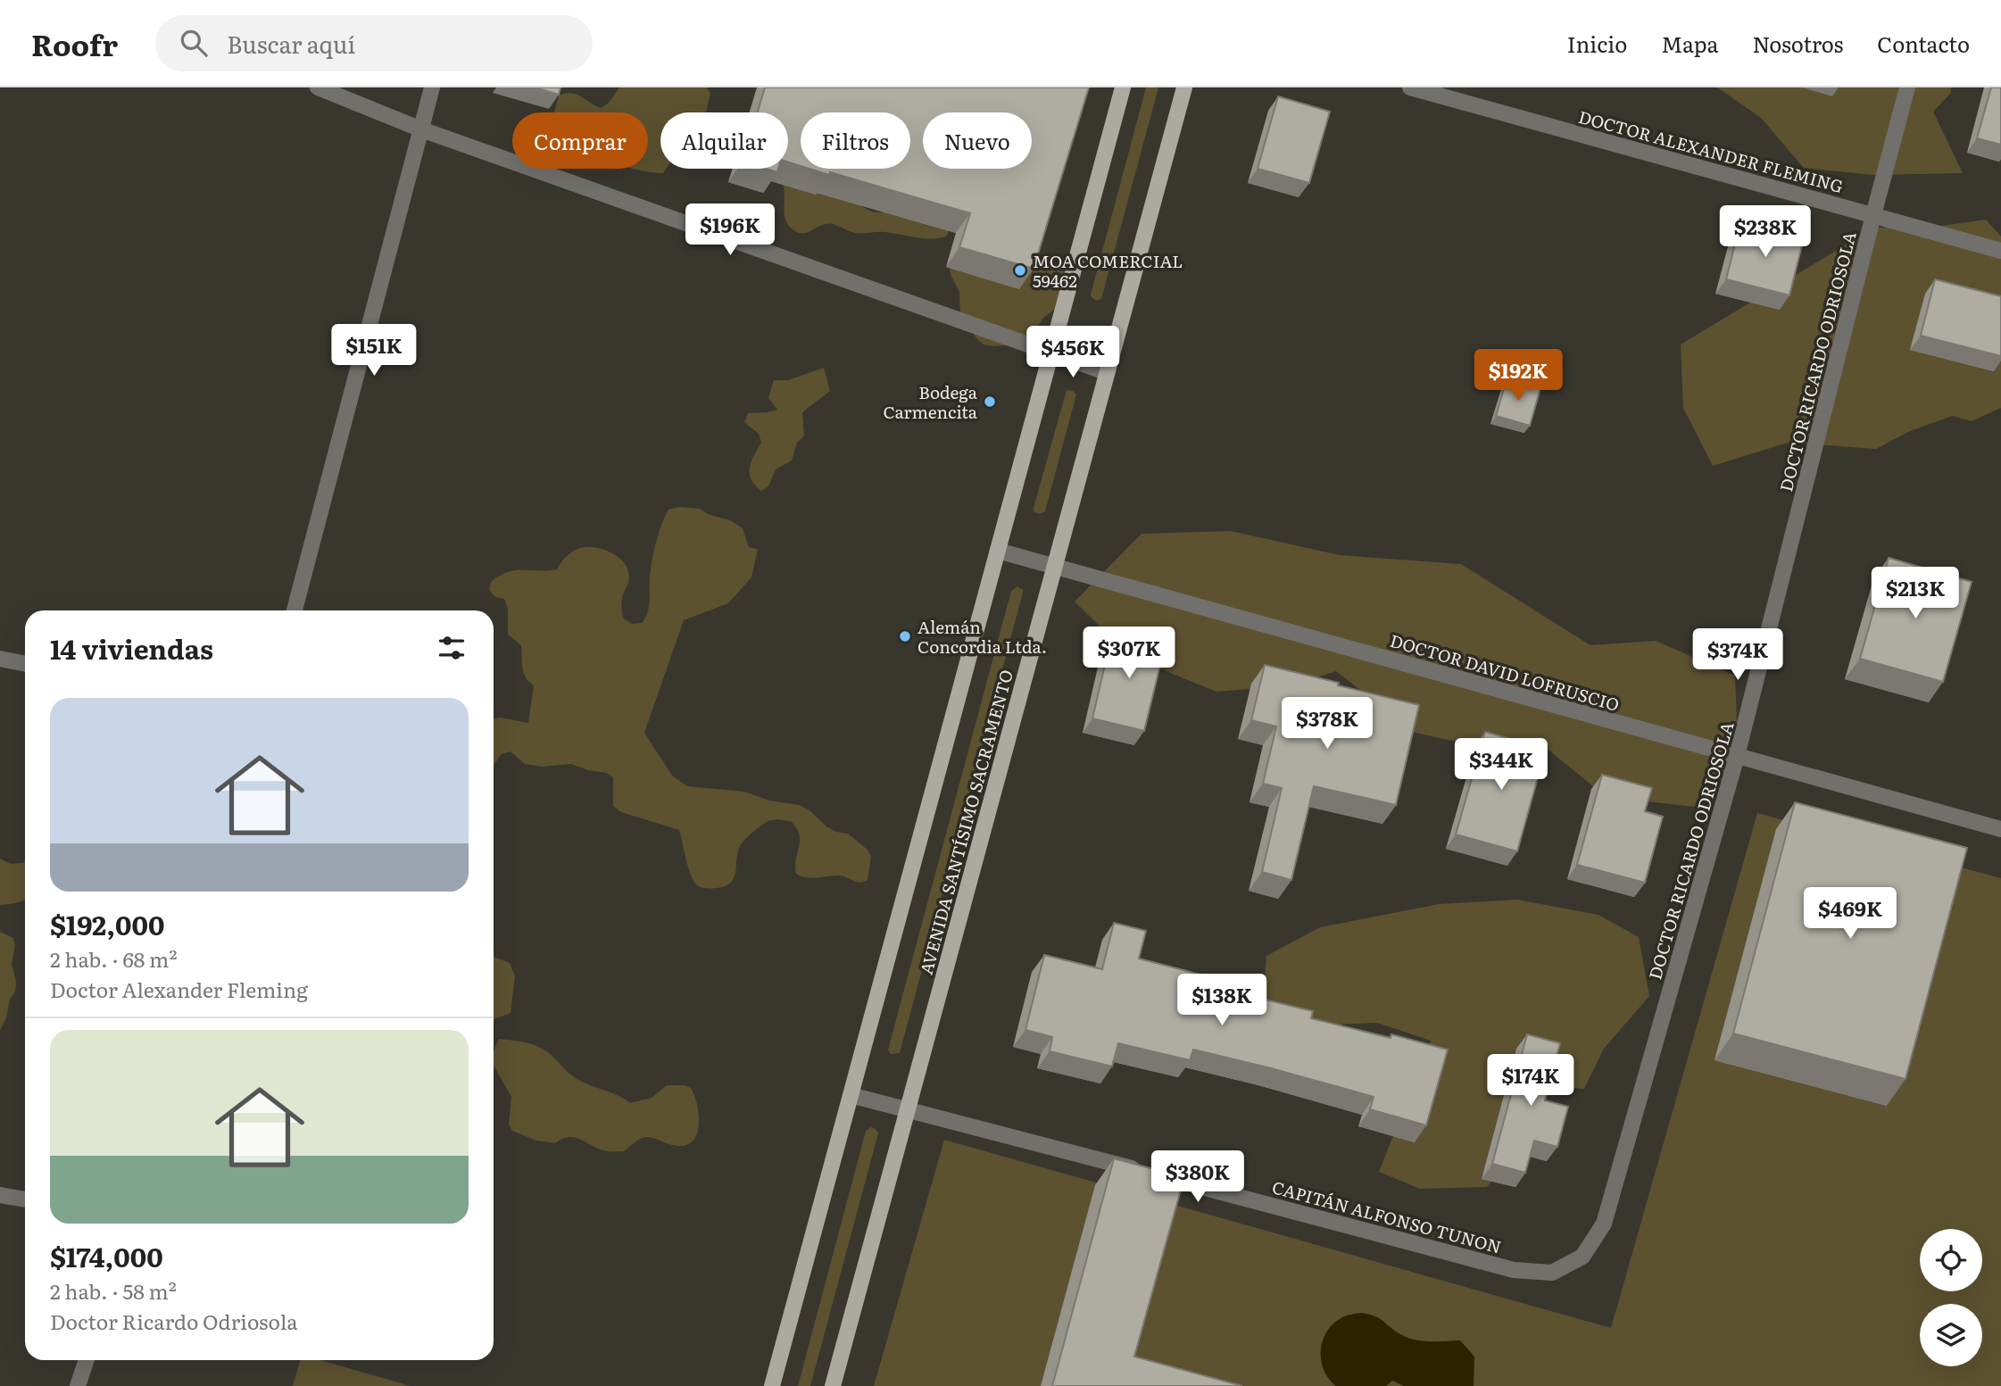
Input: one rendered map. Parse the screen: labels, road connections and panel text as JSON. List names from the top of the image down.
{
  "streets": {
    "main road": ["AVENIDA SANTÍSIMO SACRAMENTO"],
    "street": [
      "DOCTOR ALEXANDER FLEMING",
      "DOCTOR RICARDO ODRIOSOLA",
      "DOCTOR DAVID LOFRUSCIO",
      "CAPITÁN ALFONSO TUNON"
    ]
  },
  "crossings": [
    ["DOCTOR ALEXANDER FLEMING", "DOCTOR RICARDO ODRIOSOLA"],
    ["DOCTOR RICARDO ODRIOSOLA", "DOCTOR DAVID LOFRUSCIO"],
    ["DOCTOR RICARDO ODRIOSOLA", "CAPITÁN ALFONSO TUNON"],
    ["DOCTOR DAVID LOFRUSCIO", "AVENIDA SANTÍSIMO SACRAMENTO"],
    ["AVENIDA SANTÍSIMO SACRAMENTO", "CAPITÁN ALFONSO TUNON"]
  ],
  "places": ["MOA COMERCIAL 59462", "Bodega Carmencita", "Alemán Concordia Ltda."],
  "page": {
    "header": "Roofr",
    "search": "Buscar aquí",
    "nav": [
      "Inicio",
      "Mapa",
      "Nosotros",
      "Contacto"
    ],
    "chip": [
      "Comprar",
      "Alquilar",
      "Filtros",
      "Nuevo"
    ],
    "price": [
      "$196K",
      "$238K",
      "$151K",
      "$456K",
      "$192K",
      "$213K",
      "$307K",
      "$374K",
      "$378K",
      "$344K",
      "$469K",
      "$138K",
      "$174K",
      "$380K"
    ],
    "heading": "14 viviendas",
    "list": [
      {
        "name": "$192,000",
        "note": "2 hab. · 68 m² · Doctor Alexander Fleming"
      },
      {
        "name": "$174,000",
        "note": "2 hab. · 58 m² · Doctor Ricardo Odriosola"
      }
    ]
  }
}
